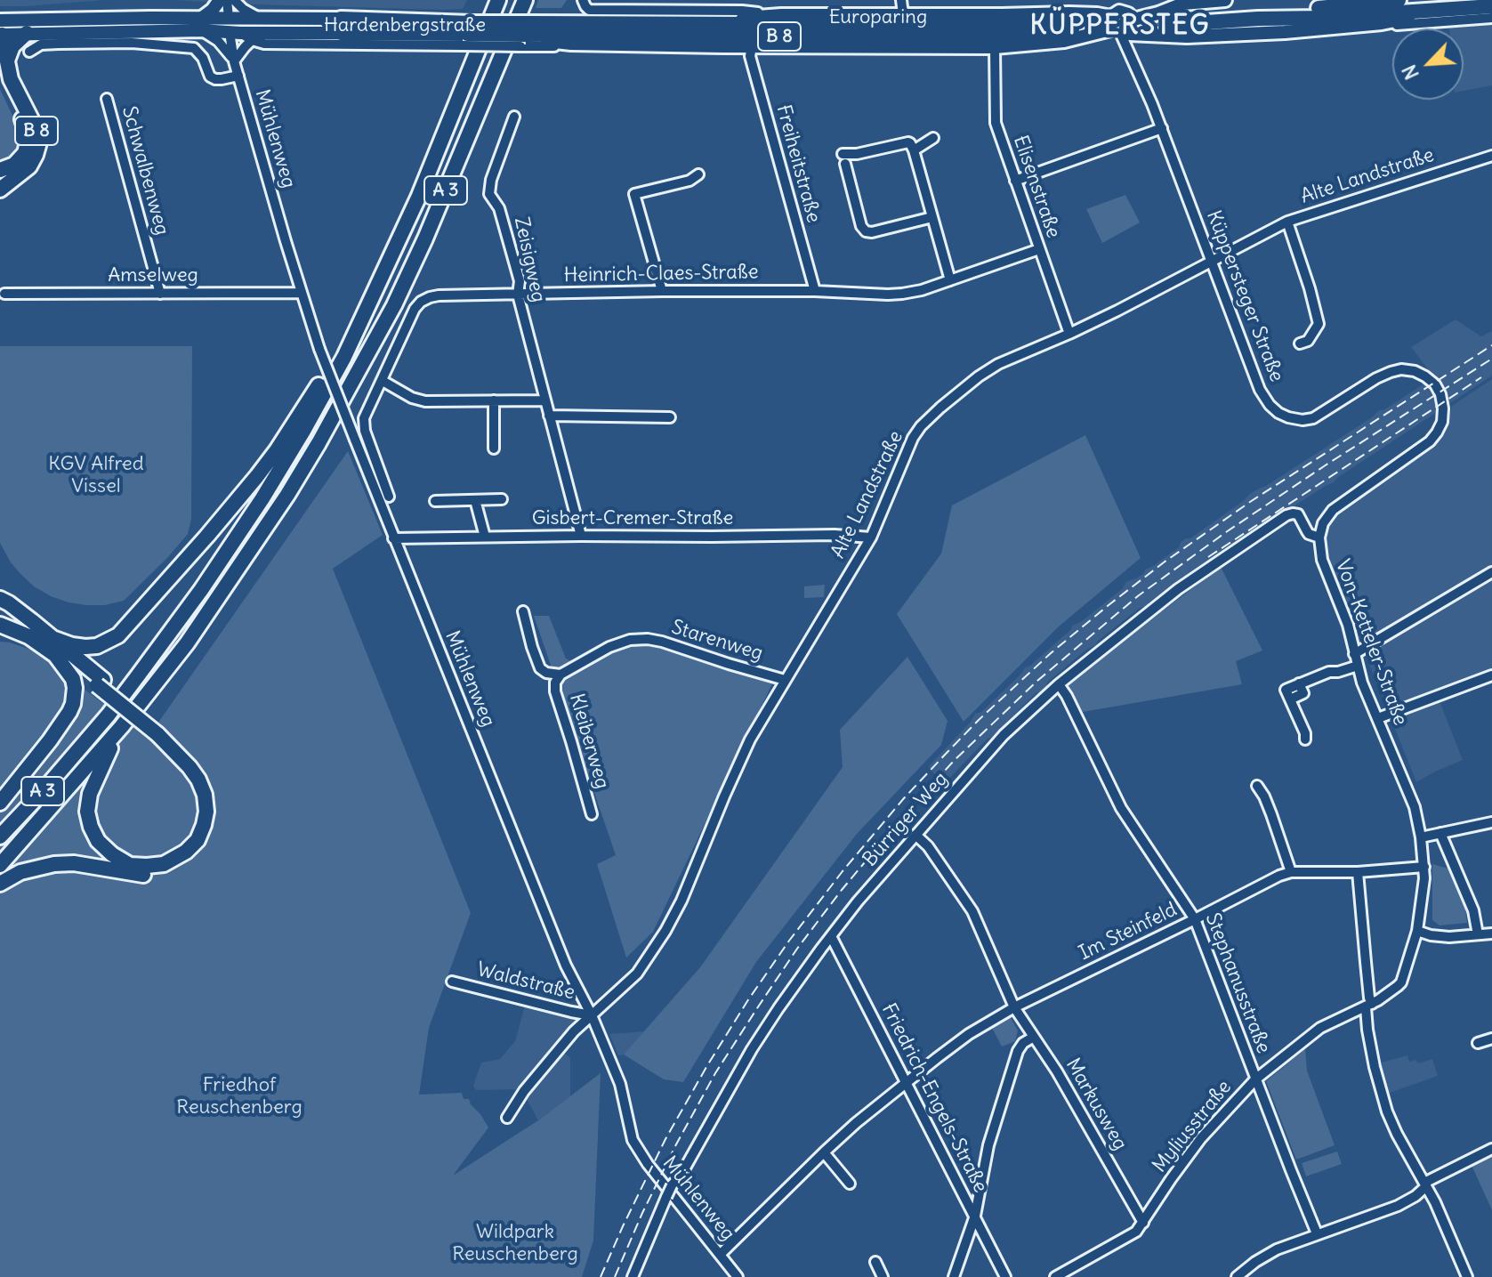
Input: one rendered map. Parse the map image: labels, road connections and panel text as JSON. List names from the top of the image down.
{
  "streets": {
    "highway": ["Europaring", "B 8", "A 3"],
    "street": [
      "Hardenbergstraße",
      "Mühlenweg",
      "Freiheitstraße",
      "Schwalbenweg",
      "Alte Landstraße",
      "Elisenstraße",
      "Zeisigweg",
      "Heinrich-Claes-Straße",
      "Amselweg",
      "Küppersteger Straße",
      "Gisbert-Cremer-Straße",
      "Starenweg",
      "Von-Ketteler-Straße",
      "Kleiberweg",
      "Bürriger Weg",
      "Im Steinfeld",
      "Waldstraße",
      "Stephanusstraße",
      "Friedrich-Engels-Straße",
      "Markusweg",
      "Myliusstraße"
    ]
  },
  "crossings": [
    ["Europaring", "Hardenbergstraße"],
    ["Europaring", "Mühlenweg"],
    ["Hardenbergstraße", "Mühlenweg"],
    ["Mühlenweg", "Alte Landstraße"],
    ["Mühlenweg", "Amselweg"],
    ["Mühlenweg", "Gisbert-Cremer-Straße"],
    ["Mühlenweg", "Im Steinfeld"],
    ["Mühlenweg", "Waldstraße"],
    ["Freiheitstraße", "Heinrich-Claes-Straße"],
    ["Schwalbenweg", "Amselweg"],
    ["Alte Landstraße", "Elisenstraße"],
    ["Alte Landstraße", "Küppersteger Straße"],
    ["Alte Landstraße", "Gisbert-Cremer-Straße"],
    ["Alte Landstraße", "Starenweg"],
    ["Alte Landstraße", "Waldstraße"],
    ["Elisenstraße", "Heinrich-Claes-Straße"],
    ["Zeisigweg", "Heinrich-Claes-Straße"],
    ["Zeisigweg", "Gisbert-Cremer-Straße"],
    ["Küppersteger Straße", "Von-Ketteler-Straße"],
    ["Küppersteger Straße", "Bürriger Weg"],
    ["Starenweg", "Kleiberweg"],
    ["Von-Ketteler-Straße", "Bürriger Weg"],
    ["Von-Ketteler-Straße", "Im Steinfeld"],
    ["Von-Ketteler-Straße", "Myliusstraße"],
    ["Bürriger Weg", "Stephanusstraße"],
    ["Bürriger Weg", "Friedrich-Engels-Straße"],
    ["Bürriger Weg", "Markusweg"],
    ["Im Steinfeld", "Stephanusstraße"],
    ["Im Steinfeld", "Friedrich-Engels-Straße"],
    ["Im Steinfeld", "Markusweg"],
    ["Stephanusstraße", "Myliusstraße"],
    ["Markusweg", "Myliusstraße"]
  ],
  "districts": ["KÜPPERSTEG"],
  "parks": ["KGV Alfred Vissel", "Friedhof Reuschenberg", "Wildpark Reuschenberg"],
  "north": "bottom left"
}
